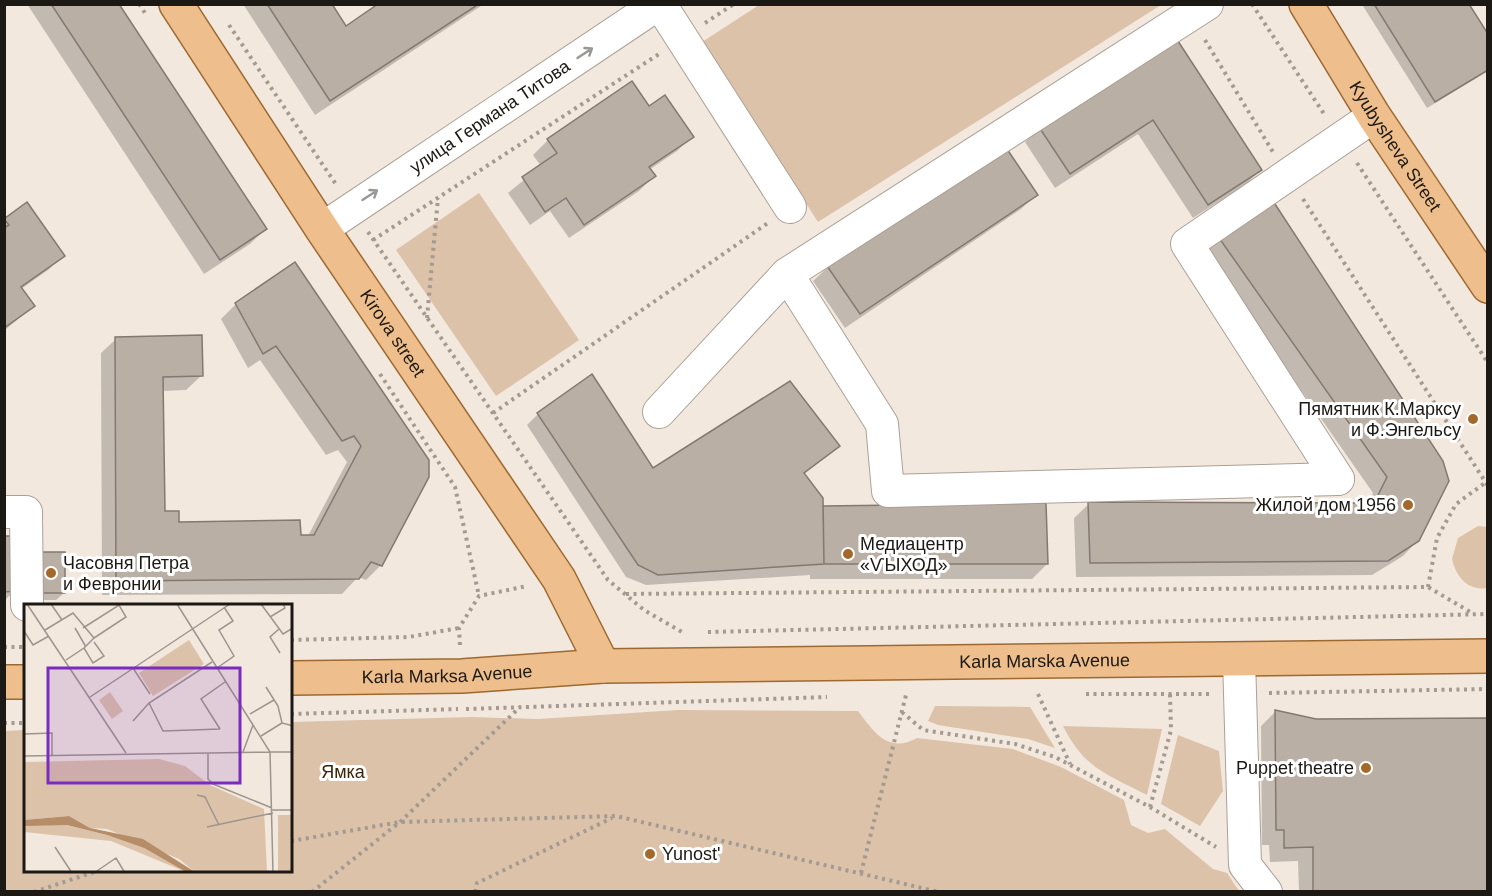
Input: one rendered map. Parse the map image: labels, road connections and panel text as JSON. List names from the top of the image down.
{
  "streets": {
    "main road": [
      "Kyubysheva Street",
      "Kirova street",
      "Karla Marska Avenue",
      "Karla Marksa Avenue"
    ],
    "street": ["улица Германа Титова"]
  },
  "crossings": [
    ["улица Германа Титова", "Kirova street"],
    ["Kirova street", "Karla Marska Avenue"],
    ["Kirova street", "Karla Marksa Avenue"],
    ["Karla Marska Avenue", "Karla Marksa Avenue"]
  ],
  "one_way": ["улица Германа Титова"],
  "parks": ["Ямка"],
  "places": [
    "Пямятник К.Марксу и Ф.Энгельсу",
    "Жилой дом 1956",
    "Медиацентр «ѴЫХОД»",
    "Часовня Петра и Февронии",
    "Puppet theatre",
    "Yunost'"
  ]
}
